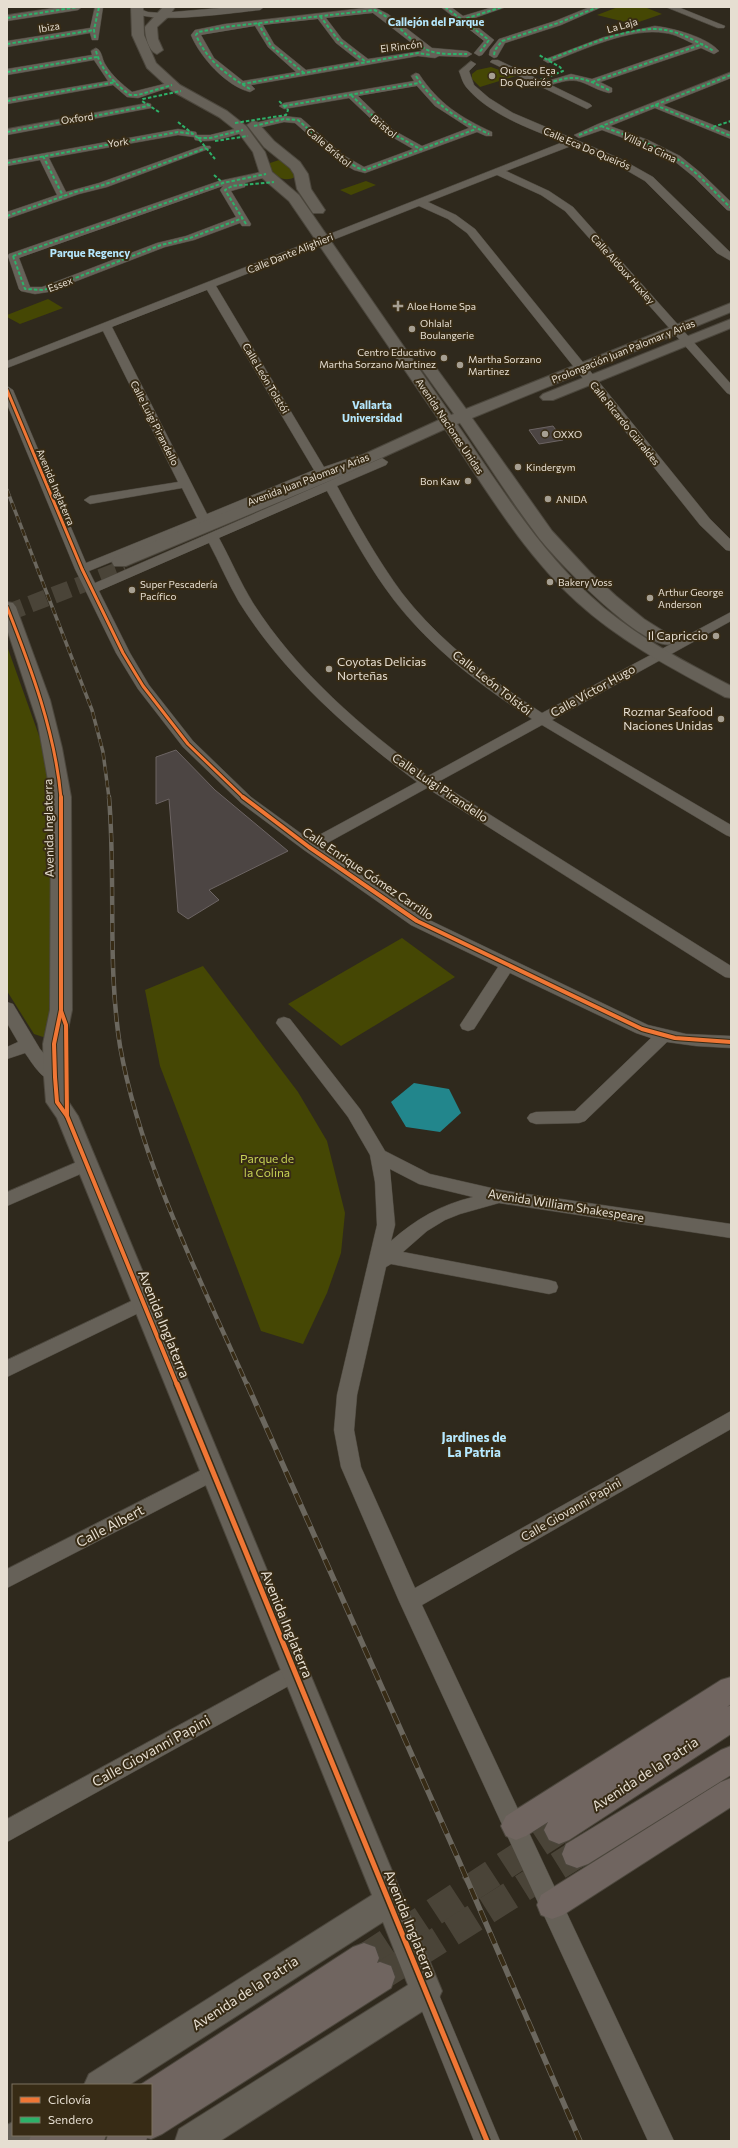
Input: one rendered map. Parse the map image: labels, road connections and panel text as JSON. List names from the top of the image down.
{
  "streets": {
    "main road": ["Avenida de la Patria"],
    "street": [
      "La Laja",
      "Ibiza",
      "El Rincón",
      "Oxford",
      "Bristol",
      "York",
      "Calle Brístol",
      "Villa La Cima",
      "Calle Eca Do Queirós",
      "Calle Dante Alighieri",
      "Calle Aldoux Huxley",
      "Essex",
      "Prolongación Juan Palomar y Arias",
      "Calle León Tolstói",
      "Calle Luigi Pirandello",
      "Calle Ricardo Güiraldes",
      "Avenida Naciones Unidas",
      "Avenida Juan Palomar y Arias",
      "Avenida Inglaterra",
      "Calle Víctor Hugo",
      "Calle Enrique Gómez Carrillo",
      "Avenida William Shakespeare",
      "Calle Giovanni Papini",
      "Calle Albert"
    ]
  },
  "crossings": [
    ["El Rincón", "Calle Eca Do Queirós"],
    ["Bristol", "Calle Brístol"],
    ["York", "Calle Brístol"],
    ["York", "Avenida Naciones Unidas"],
    ["Calle Brístol", "Avenida Naciones Unidas"],
    ["Villa La Cima", "Calle Eca Do Queirós"],
    ["Villa La Cima", "Calle Dante Alighieri"],
    ["Calle Eca Do Queirós", "Calle Dante Alighieri"],
    ["Calle Dante Alighieri", "Calle Aldoux Huxley"],
    ["Calle Dante Alighieri", "Calle León Tolstói"],
    ["Calle Dante Alighieri", "Calle Luigi Pirandello"],
    ["Calle Dante Alighieri", "Calle Ricardo Güiraldes"],
    ["Calle Dante Alighieri", "Avenida Naciones Unidas"],
    ["Calle Aldoux Huxley", "Prolongación Juan Palomar y Arias"],
    ["Essex", "Avenida Naciones Unidas"],
    ["Prolongación Juan Palomar y Arias", "Calle Ricardo Güiraldes"],
    ["Prolongación Juan Palomar y Arias", "Avenida Naciones Unidas"],
    ["Prolongación Juan Palomar y Arias", "Avenida Juan Palomar y Arias"],
    ["Calle León Tolstói", "Avenida Juan Palomar y Arias"],
    ["Calle León Tolstói", "Calle Víctor Hugo"],
    ["Calle Luigi Pirandello", "Avenida Juan Palomar y Arias"],
    ["Calle Luigi Pirandello", "Calle Víctor Hugo"],
    ["Avenida Naciones Unidas", "Calle Víctor Hugo"],
    ["Avenida Juan Palomar y Arias", "Avenida Inglaterra"],
    ["Avenida Juan Palomar y Arias", "Calle Enrique Gómez Carrillo"],
    ["Avenida Inglaterra", "Calle Enrique Gómez Carrillo"],
    ["Avenida Inglaterra", "Calle Giovanni Papini"],
    ["Avenida Inglaterra", "Calle Albert"],
    ["Avenida Inglaterra", "Avenida de la Patria"],
    ["Calle Víctor Hugo", "Calle Enrique Gómez Carrillo"]
  ],
  "districts": [
    "Callejón del Parque",
    "Parque Regency",
    "Vallarta Universidad",
    "Jardines de La Patria"
  ],
  "parks": ["Parque de la Colina"],
  "places": {
    "other": [
      "Quiosco Eça Do Queirós",
      "Ohlala! Boulangerie",
      "Centro Educativo Martha Sorzano Martinez",
      "Martha Sorzano Martinez",
      "OXXO",
      "Kindergym",
      "Bon Kaw",
      "ANIDA",
      "Bakery Voss",
      "Super Pescadería Pacífico",
      "Arthur George Anderson",
      "Il Capriccio",
      "Coyotas Delicias Norteñas",
      "Rozmar Seafood Naciones Unidas"
    ],
    "health": ["Aloe Home Spa"]
  },
  "legend": ["Ciclovía", "Sendero"]
}
